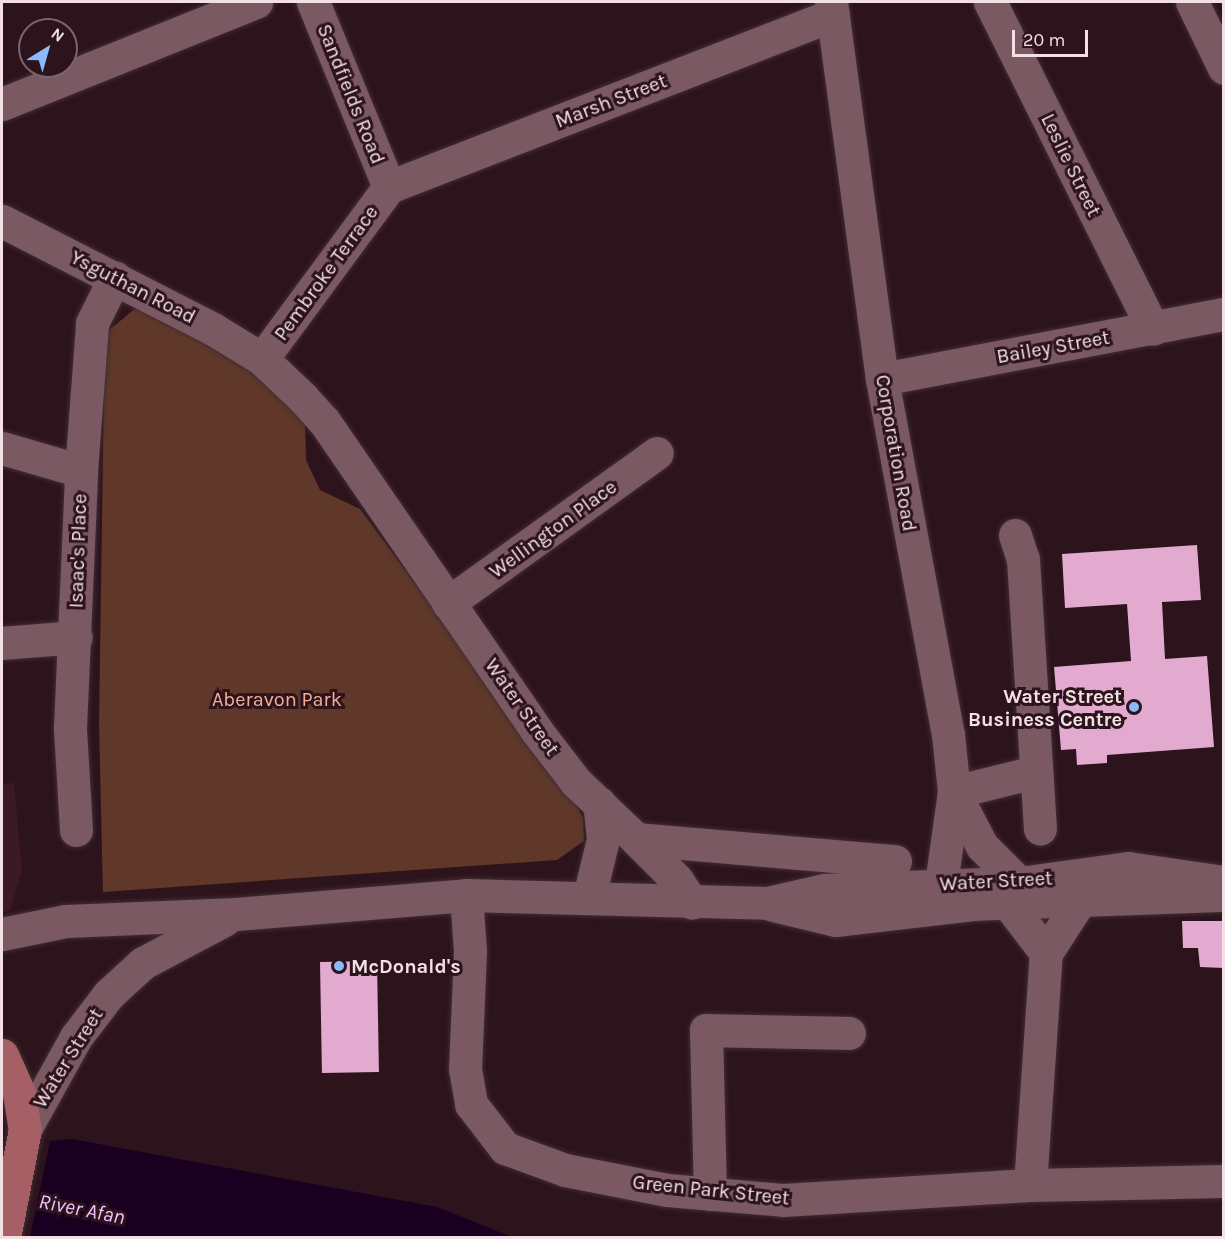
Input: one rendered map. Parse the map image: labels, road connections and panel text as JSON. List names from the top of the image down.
{
  "streets": {
    "street": [
      "Sandfields Road",
      "Marsh Street",
      "Leslie Street",
      "Pembroke Terrace",
      "Ysguthan Road",
      "Bailey Street",
      "Corporation Road",
      "Wellington Place",
      "Isaac's Place",
      "Water Street",
      "Green Park Street"
    ]
  },
  "crossings": [
    ["Sandfields Road", "Marsh Street"],
    ["Sandfields Road", "Pembroke Terrace"],
    ["Marsh Street", "Pembroke Terrace"],
    ["Marsh Street", "Corporation Road"],
    ["Leslie Street", "Bailey Street"],
    ["Pembroke Terrace", "Ysguthan Road"],
    ["Pembroke Terrace", "Water Street"],
    ["Ysguthan Road", "Isaac's Place"],
    ["Ysguthan Road", "Water Street"],
    ["Bailey Street", "Corporation Road"],
    ["Corporation Road", "Water Street"],
    ["Wellington Place", "Water Street"],
    ["Water Street", "Green Park Street"]
  ],
  "water": ["River Afan"],
  "parks": ["Aberavon Park"],
  "places": ["Water Street Business Centre", "McDonald's"],
  "scale_bar": "20 m",
  "north": "top right"
}
